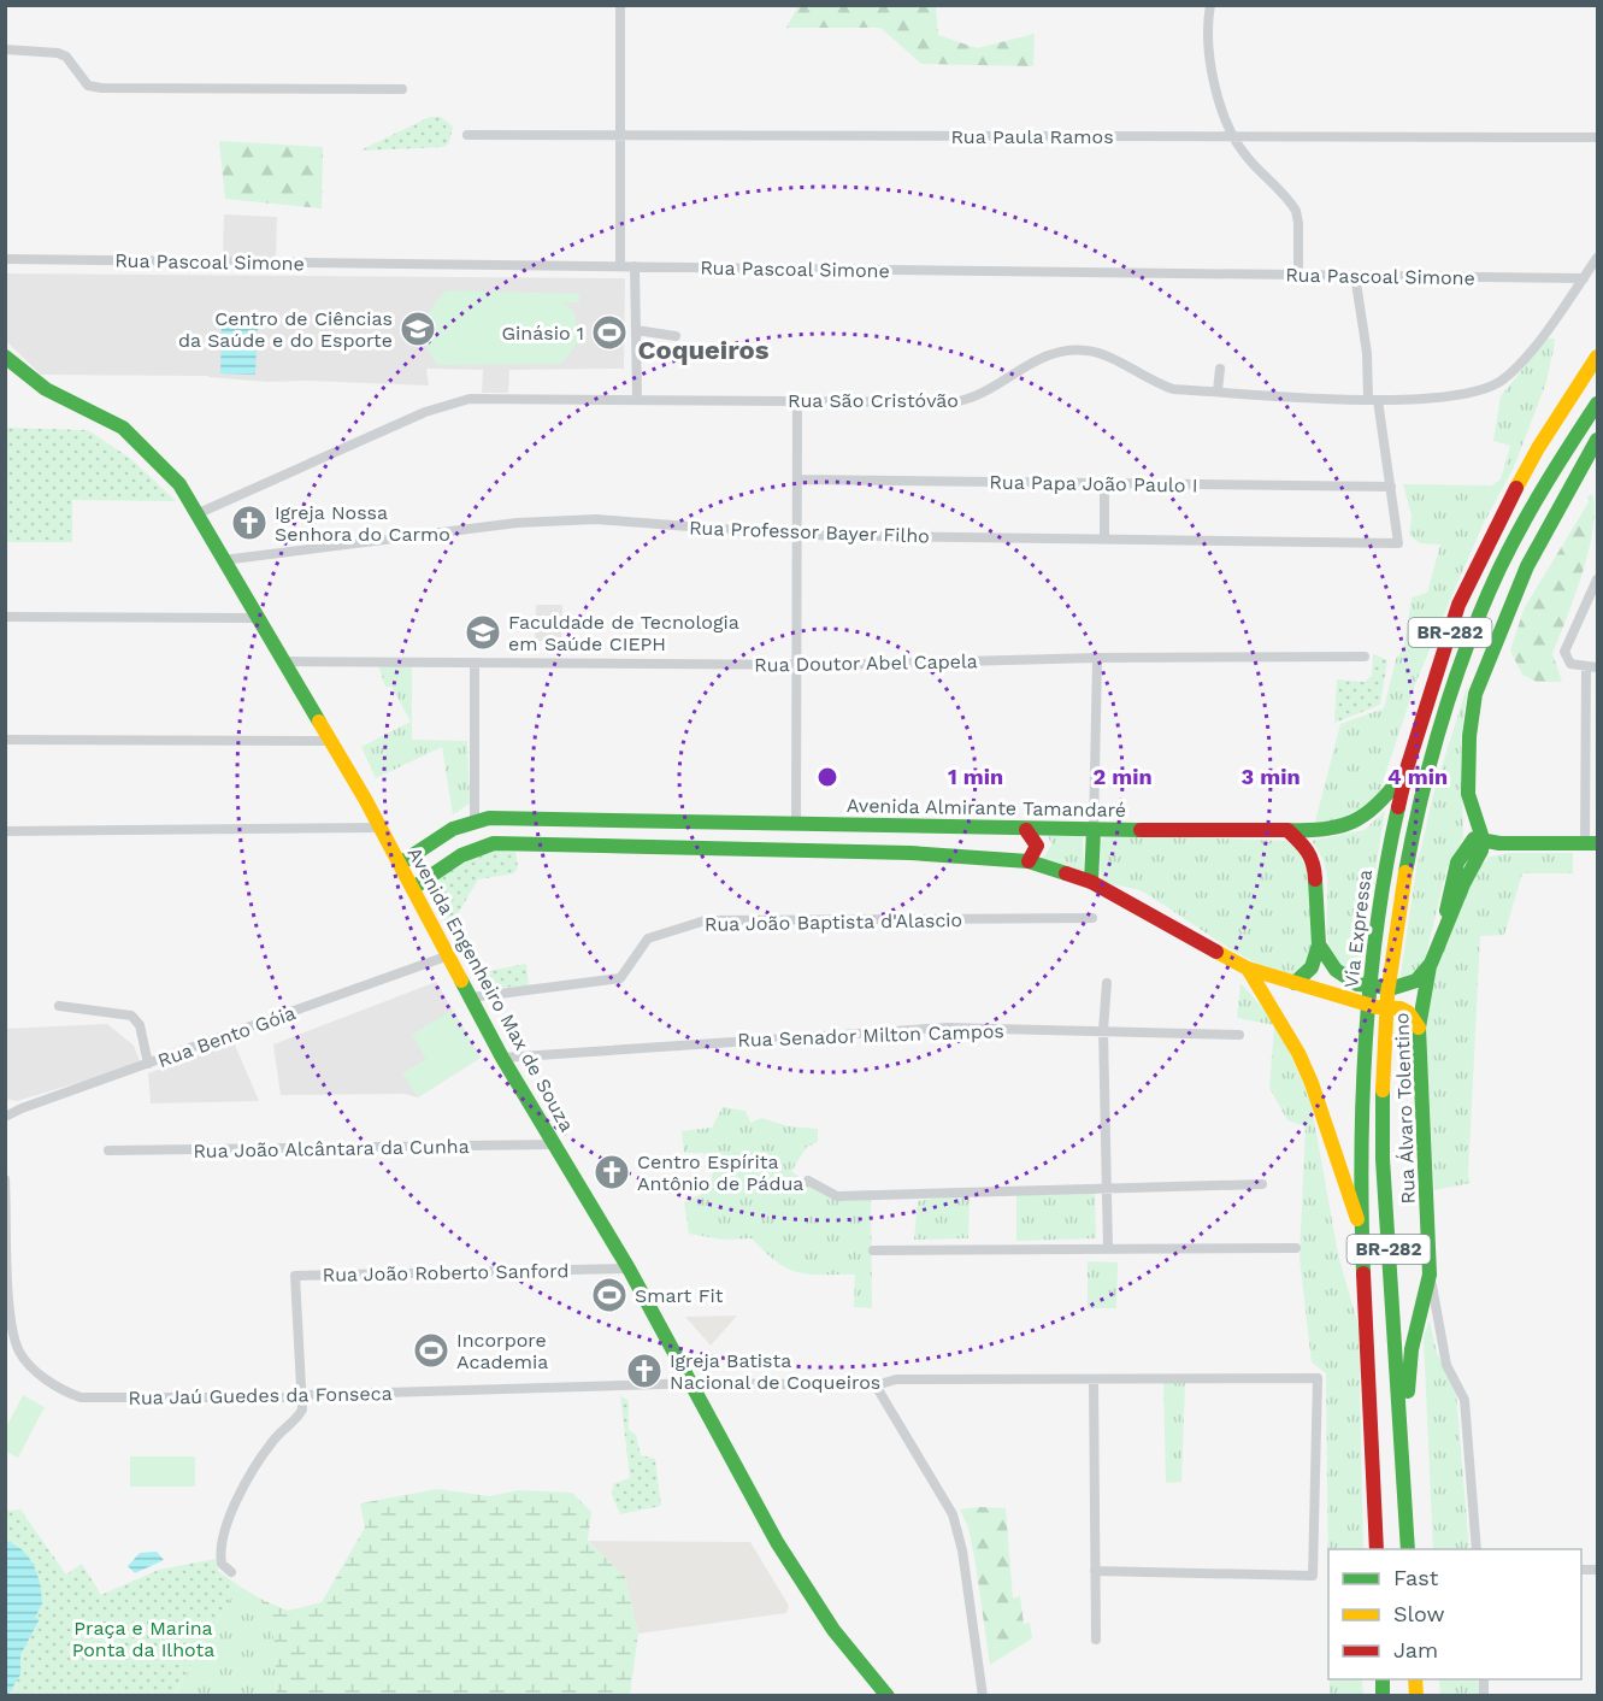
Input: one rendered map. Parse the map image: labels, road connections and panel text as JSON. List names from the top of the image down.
{
  "streets": {
    "main road": [
      "BR-282",
      "Avenida Almirante Tamandaré",
      "Via Expressa",
      "Avenida Engenheiro Max de Souza",
      "Rua Álvaro Tolentino"
    ],
    "street": [
      "Rua Paula Ramos",
      "Rua Pascoal Simone",
      "Rua São Cristóvão",
      "Rua Papa João Paulo I",
      "Rua Professor Bayer Filho",
      "Rua Doutor Abel Capela",
      "Rua João Baptista d'Alascio",
      "Rua Senador Milton Campos",
      "Rua Bento Góia",
      "Rua João Alcântara da Cunha",
      "Rua João Roberto Sanford",
      "Rua Jaú Guedes da Fonseca"
    ]
  },
  "crossings": [
    ["Rua Pascoal Simone", "Rua São Cristóvão"],
    ["Rua São Cristóvão", "Avenida Engenheiro Max de Souza"],
    ["Rua Papa João Paulo I", "Rua Professor Bayer Filho"],
    ["Rua Professor Bayer Filho", "Avenida Engenheiro Max de Souza"],
    ["Rua Doutor Abel Capela", "Avenida Engenheiro Max de Souza"],
    ["Avenida Almirante Tamandaré", "Via Expressa"],
    ["Avenida Almirante Tamandaré", "Avenida Engenheiro Max de Souza"],
    ["Rua João Baptista d'Alascio", "Avenida Engenheiro Max de Souza"],
    ["Avenida Engenheiro Max de Souza", "Rua Senador Milton Campos"],
    ["Avenida Engenheiro Max de Souza", "Rua Bento Góia"],
    ["Avenida Engenheiro Max de Souza", "Rua João Alcântara da Cunha"],
    ["Avenida Engenheiro Max de Souza", "Rua João Roberto Sanford"],
    ["Avenida Engenheiro Max de Souza", "Rua Jaú Guedes da Fonseca"],
    ["Rua João Roberto Sanford", "Rua Jaú Guedes da Fonseca"]
  ],
  "districts": ["Coqueiros"],
  "parks": ["Praça e Marina Ponta da Ilhota"],
  "places": {
    "school or university": ["Centro de Ciências da Saúde e do Esporte", "Faculdade de Tecnologia em Saúde CIEPH"],
    "sports": ["Ginásio 1", "Smart Fit", "Incorpore Academia"],
    "church": ["Igreja Nossa Senhora do Carmo", "Centro Espírita Antônio de Pádua", "Igreja Batista Nacional de Coqueiros"]
  },
  "legend": ["Fast", "Slow", "Jam"],
  "rings": [
    "1 min",
    "2 min",
    "3 min",
    "4 min"
  ]
}
